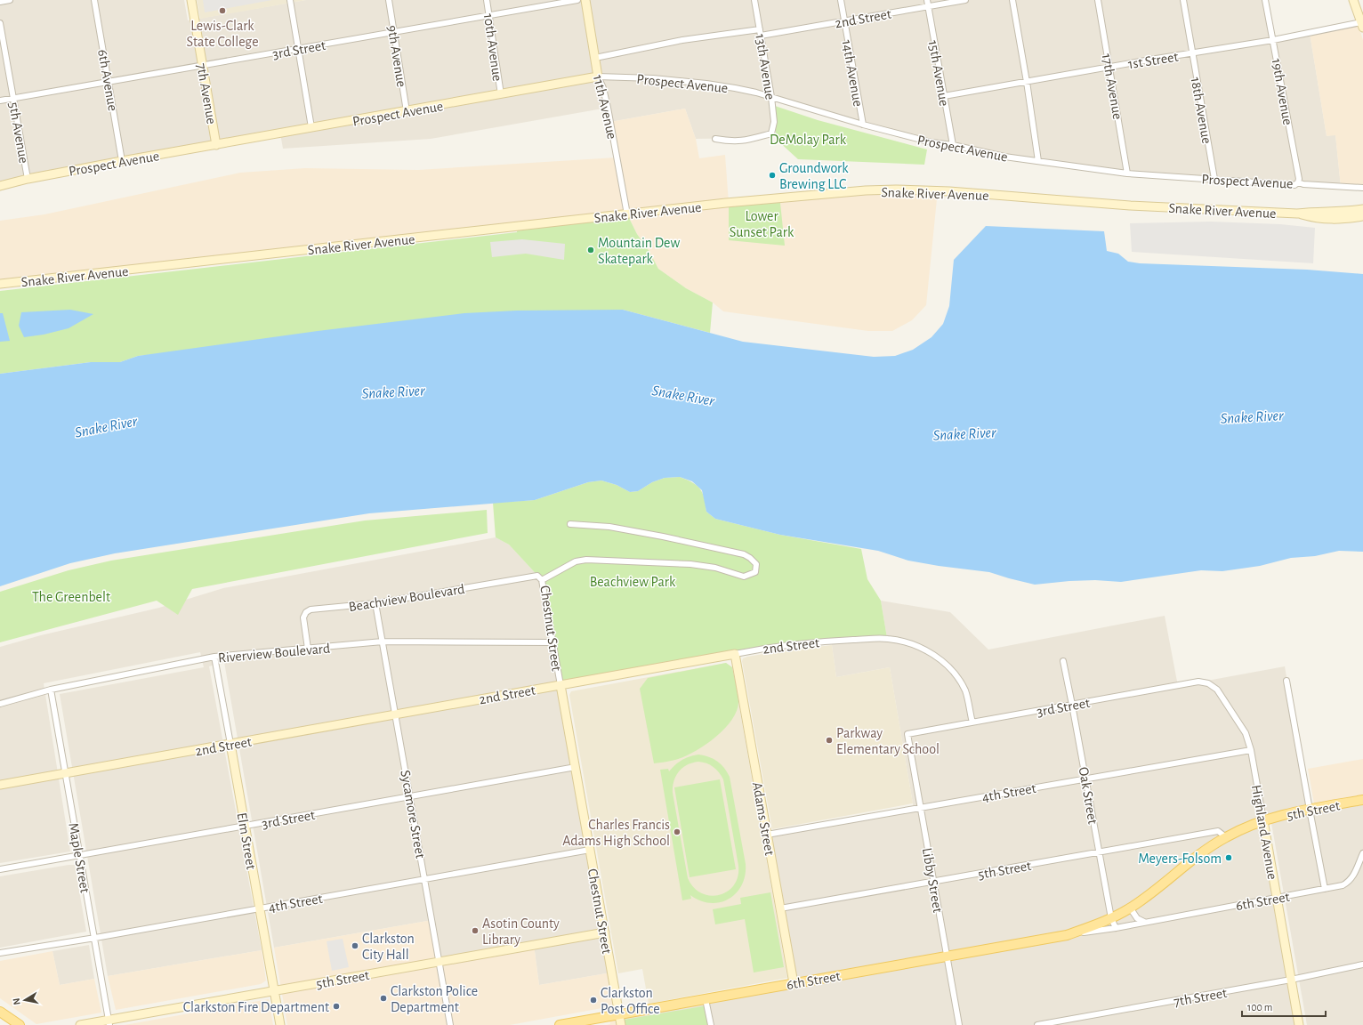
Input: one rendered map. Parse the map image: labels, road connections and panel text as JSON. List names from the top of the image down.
{
  "streets": {
    "main road": ["5th Street", "6th Street"],
    "street": [
      "2nd Street",
      "10th Avenue",
      "3rd Street",
      "9th Avenue",
      "1st Street",
      "13th Avenue",
      "14th Avenue",
      "15th Avenue",
      "6th Avenue",
      "Prospect Avenue",
      "17th Avenue",
      "19th Avenue",
      "7th Avenue",
      "11th Avenue",
      "18th Avenue",
      "5th Avenue",
      "Snake River Avenue",
      "Beachview Boulevard",
      "Chestnut Street",
      "Riverview Boulevard",
      "4th Street",
      "Oak Street",
      "Sycamore Street",
      "Adams Street",
      "Highland Avenue",
      "Elm Street",
      "Maple Street",
      "Libby Street",
      "7th Street"
    ]
  },
  "crossings": [
    ["2nd Street", "3rd Street"],
    ["2nd Street", "13th Avenue"],
    ["2nd Street", "14th Avenue"],
    ["2nd Street", "15th Avenue"],
    ["2nd Street", "11th Avenue"],
    ["2nd Street", "Chestnut Street"],
    ["2nd Street", "Sycamore Street"],
    ["2nd Street", "Adams Street"],
    ["2nd Street", "Elm Street"],
    ["2nd Street", "Maple Street"],
    ["10th Avenue", "3rd Street"],
    ["10th Avenue", "Prospect Avenue"],
    ["3rd Street", "9th Avenue"],
    ["3rd Street", "6th Avenue"],
    ["3rd Street", "7th Avenue"],
    ["3rd Street", "5th Avenue"],
    ["3rd Street", "Chestnut Street"],
    ["3rd Street", "Oak Street"],
    ["3rd Street", "Sycamore Street"],
    ["3rd Street", "Highland Avenue"],
    ["3rd Street", "Elm Street"],
    ["3rd Street", "Maple Street"],
    ["3rd Street", "Libby Street"],
    ["9th Avenue", "Prospect Avenue"],
    ["1st Street", "15th Avenue"],
    ["1st Street", "17th Avenue"],
    ["1st Street", "19th Avenue"],
    ["1st Street", "18th Avenue"],
    ["13th Avenue", "Prospect Avenue"],
    ["14th Avenue", "Prospect Avenue"],
    ["15th Avenue", "Prospect Avenue"],
    ["6th Avenue", "Prospect Avenue"],
    ["Prospect Avenue", "17th Avenue"],
    ["Prospect Avenue", "19th Avenue"],
    ["Prospect Avenue", "7th Avenue"],
    ["Prospect Avenue", "11th Avenue"],
    ["Prospect Avenue", "18th Avenue"],
    ["Prospect Avenue", "5th Avenue"],
    ["11th Avenue", "Snake River Avenue"],
    ["Beachview Boulevard", "Chestnut Street"],
    ["Beachview Boulevard", "Riverview Boulevard"],
    ["Beachview Boulevard", "Sycamore Street"],
    ["Chestnut Street", "Riverview Boulevard"],
    ["Chestnut Street", "4th Street"],
    ["Chestnut Street", "5th Street"],
    ["Chestnut Street", "6th Street"],
    ["Riverview Boulevard", "Sycamore Street"],
    ["Riverview Boulevard", "Elm Street"],
    ["Riverview Boulevard", "Maple Street"],
    ["4th Street", "Oak Street"],
    ["4th Street", "Sycamore Street"],
    ["4th Street", "Adams Street"],
    ["4th Street", "Highland Avenue"],
    ["4th Street", "Elm Street"],
    ["4th Street", "Maple Street"],
    ["4th Street", "Libby Street"],
    ["Oak Street", "5th Street"],
    ["Oak Street", "6th Street"],
    ["5th Street", "Sycamore Street"],
    ["5th Street", "Adams Street"],
    ["5th Street", "Highland Avenue"],
    ["5th Street", "Elm Street"],
    ["5th Street", "Maple Street"],
    ["5th Street", "Libby Street"],
    ["5th Street", "6th Street"],
    ["Adams Street", "6th Street"],
    ["Highland Avenue", "6th Street"],
    ["Highland Avenue", "7th Street"],
    ["Libby Street", "6th Street"]
  ],
  "water": ["Snake River"],
  "parks": [
    "DeMolay Park",
    "Lower Sunset Park",
    "Beachview Park",
    "The Greenbelt"
  ],
  "places": [
    "Lewis-Clark State College",
    "Groundwork Brewing LLC",
    "Mountain Dew Skatepark",
    "Parkway Elementary School",
    "Charles Francis Adams High School",
    "Meyers-Folsom",
    "Asotin County Library",
    "Clarkston City Hall",
    "Clarkston Police Department",
    "Clarkston Post Office",
    "Clarkston Fire Department"
  ],
  "scale_bar": "100 m",
  "north": "left"
}
